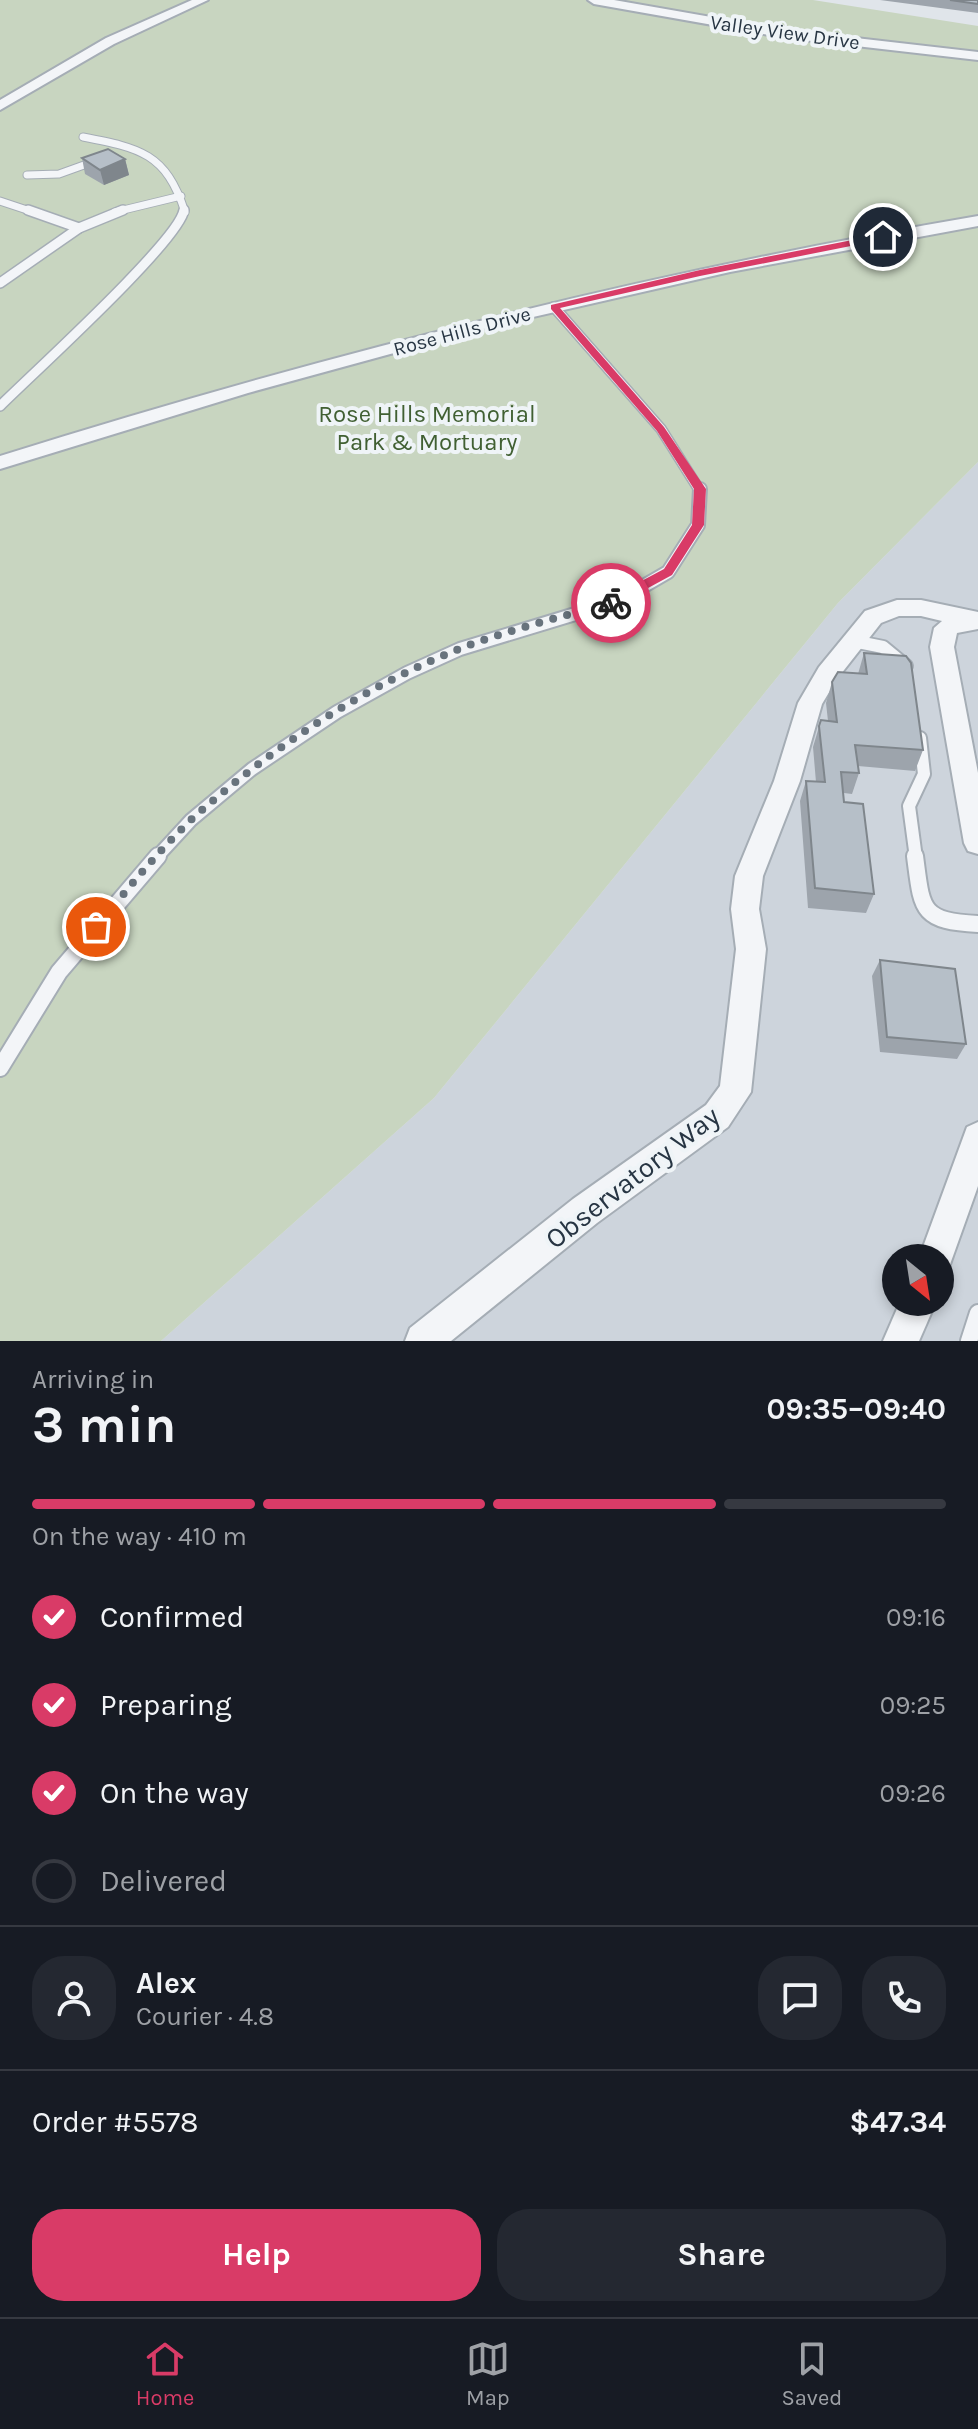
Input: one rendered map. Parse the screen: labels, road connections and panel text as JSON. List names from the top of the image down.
{
  "streets": {
    "street": ["Valley View Drive", "Rose Hills Drive", "Observatory Way"]
  },
  "parks": ["Rose Hills Memorial Park & Mortuary"],
  "north": "bottom right",
  "page": {
    "heading": ["3 min", "Arriving in", "09:35–09:40"],
    "panel": [
      "Alex",
      "Courier · 4.8",
      "Order #5578",
      "$47.34"
    ],
    "bar": "On the way · 410 m",
    "list": [
      ["Confirmed", "09:16"],
      ["Preparing", "09:25"],
      ["On the way", "09:26"],
      "Delivered"
    ],
    "buttons": ["Help", "Share"],
    "tabs": ["Home", "Map", "Saved"]
  }
}
